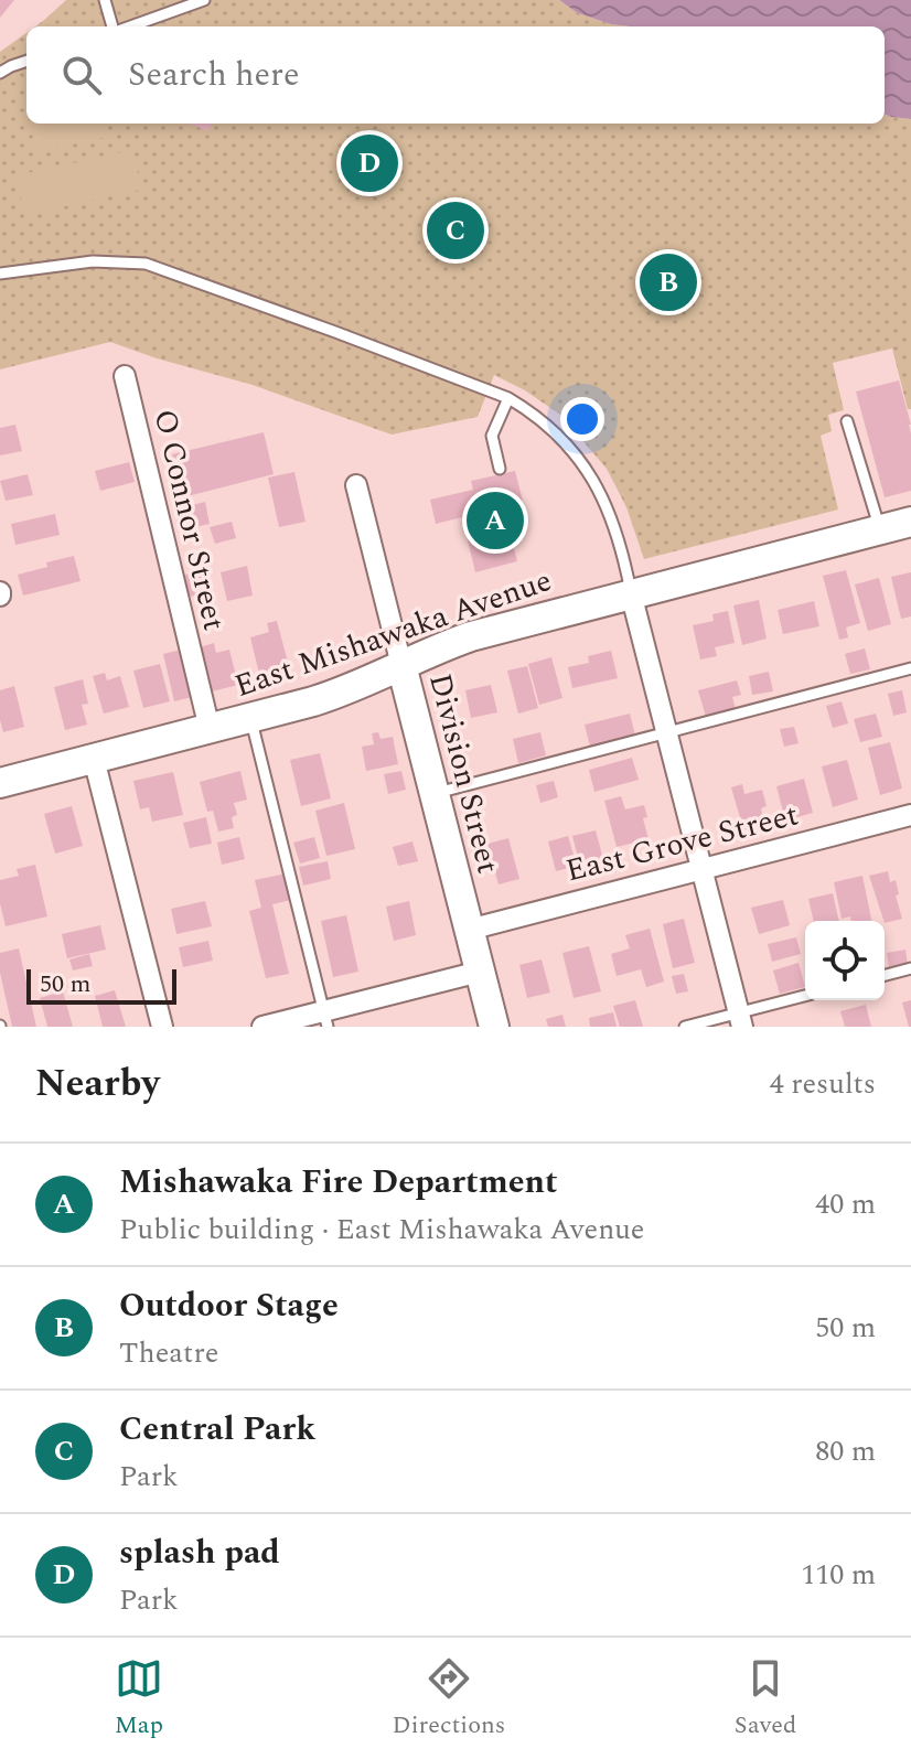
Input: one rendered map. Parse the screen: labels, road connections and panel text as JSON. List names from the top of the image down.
{
  "streets": {
    "street": [
      "O Connor Street",
      "East Mishawaka Avenue",
      "Division Street",
      "East Grove Street"
    ]
  },
  "crossings": [
    ["O Connor Street", "East Mishawaka Avenue"],
    ["East Mishawaka Avenue", "Division Street"],
    ["Division Street", "East Grove Street"]
  ],
  "scale_bar": "50 m",
  "page": {
    "search": "Search here",
    "pins": [
      "D",
      "C",
      "B",
      "A"
    ],
    "scale": "50 m",
    "heading": ["Nearby", "4 results"],
    "list": [
      {
        "mark": "A",
        "name": "Mishawaka Fire Department",
        "note": "Public building · East Mishawaka Avenue",
        "value": "40 m"
      },
      {
        "mark": "B",
        "name": "Outdoor Stage",
        "note": "Theatre",
        "value": "50 m"
      },
      {
        "mark": "C",
        "name": "Central Park",
        "note": "Park",
        "value": "80 m"
      },
      {
        "mark": "D",
        "name": "splash pad",
        "note": "Park",
        "value": "110 m"
      }
    ],
    "nav": ["Map", "Directions", "Saved"]
  }
}
